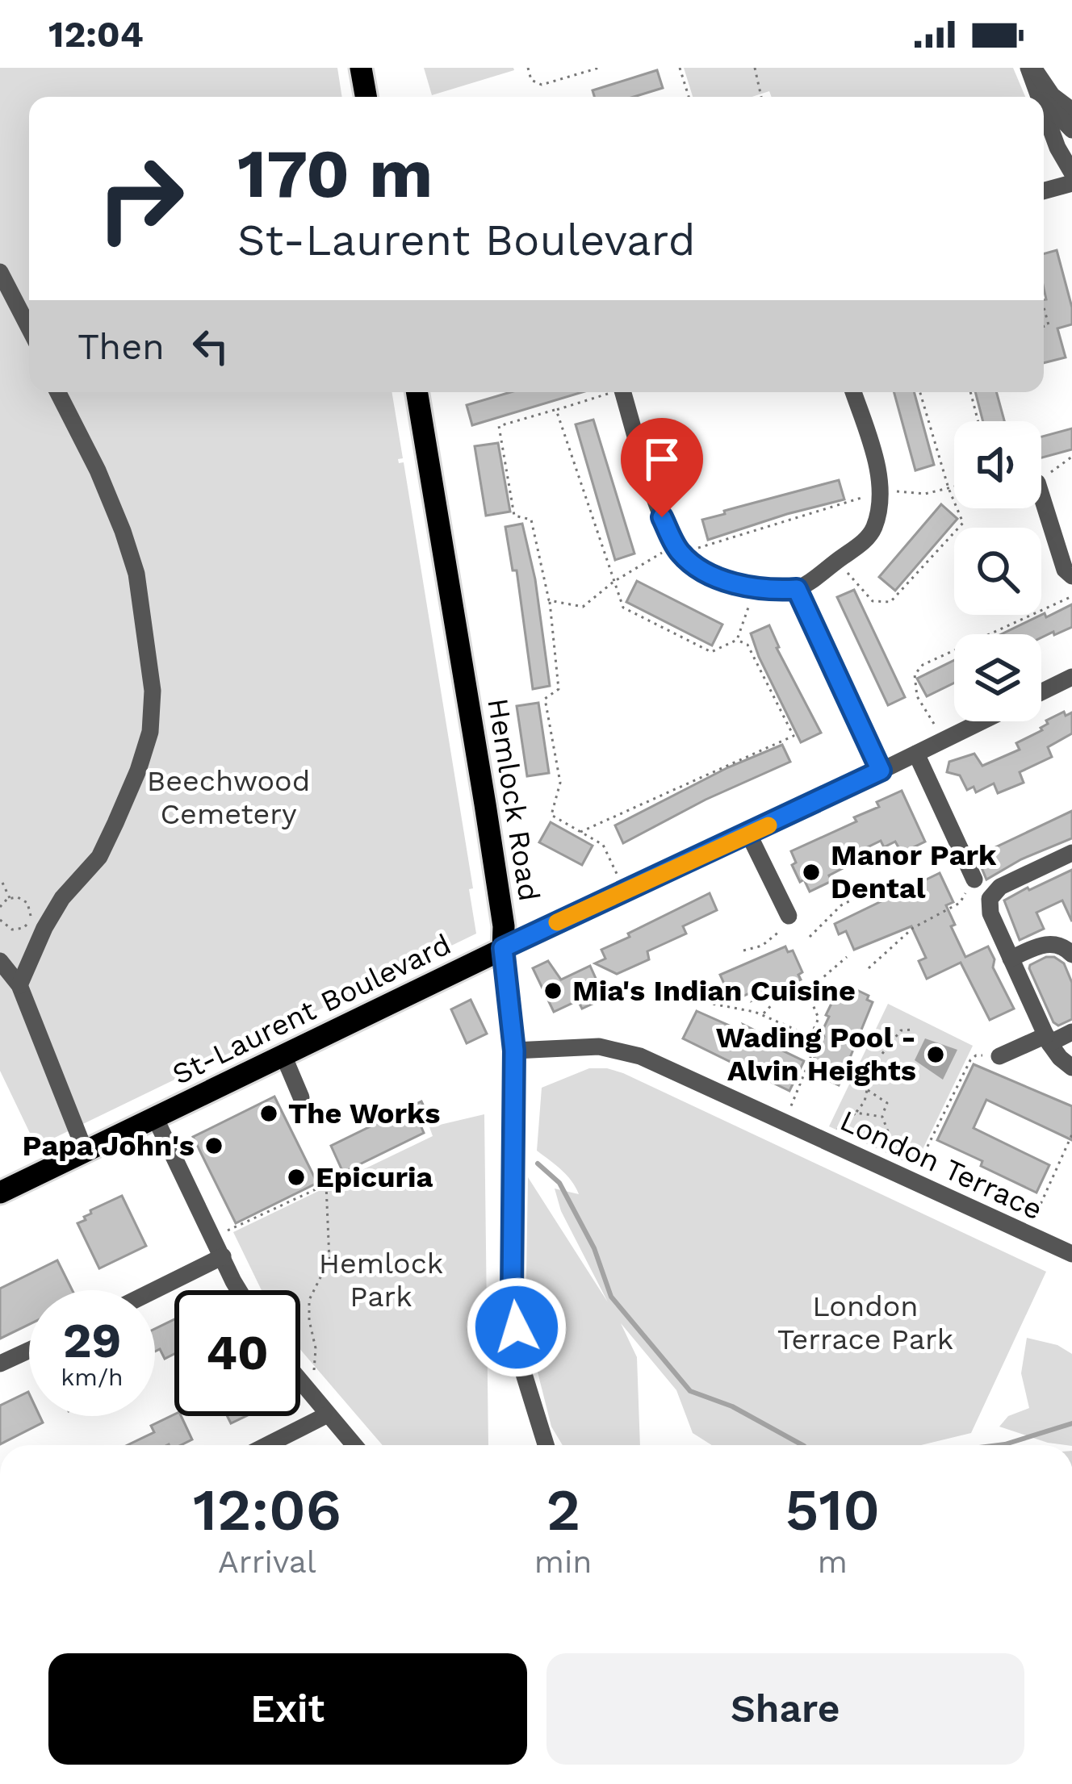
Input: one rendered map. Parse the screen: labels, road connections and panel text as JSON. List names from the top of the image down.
{
  "streets": {
    "main road": ["Hemlock Road", "St-Laurent Boulevard"],
    "street": ["London Terrace"]
  },
  "crossings": [
    ["Hemlock Road", "St-Laurent Boulevard"],
    ["Hemlock Road", "London Terrace"]
  ],
  "parks": ["Beechwood Cemetery", "Hemlock Park", "London Terrace Park"],
  "places": [
    "Manor Park Dental",
    "Mia's Indian Cuisine",
    "Wading Pool - Alvin Heights",
    "The Works",
    "Papa John's",
    "Epicuria"
  ],
  "page": {
    "status": "12:04",
    "turn": ["170 m", "St-Laurent Boulevard"],
    "then": "Then",
    "speed": "29 km/h",
    "limit": "40",
    "eta": [
      "12:06",
      "Arrival",
      "2",
      "min",
      "510",
      "m"
    ],
    "buttons": ["Exit", "Share"]
  }
}
